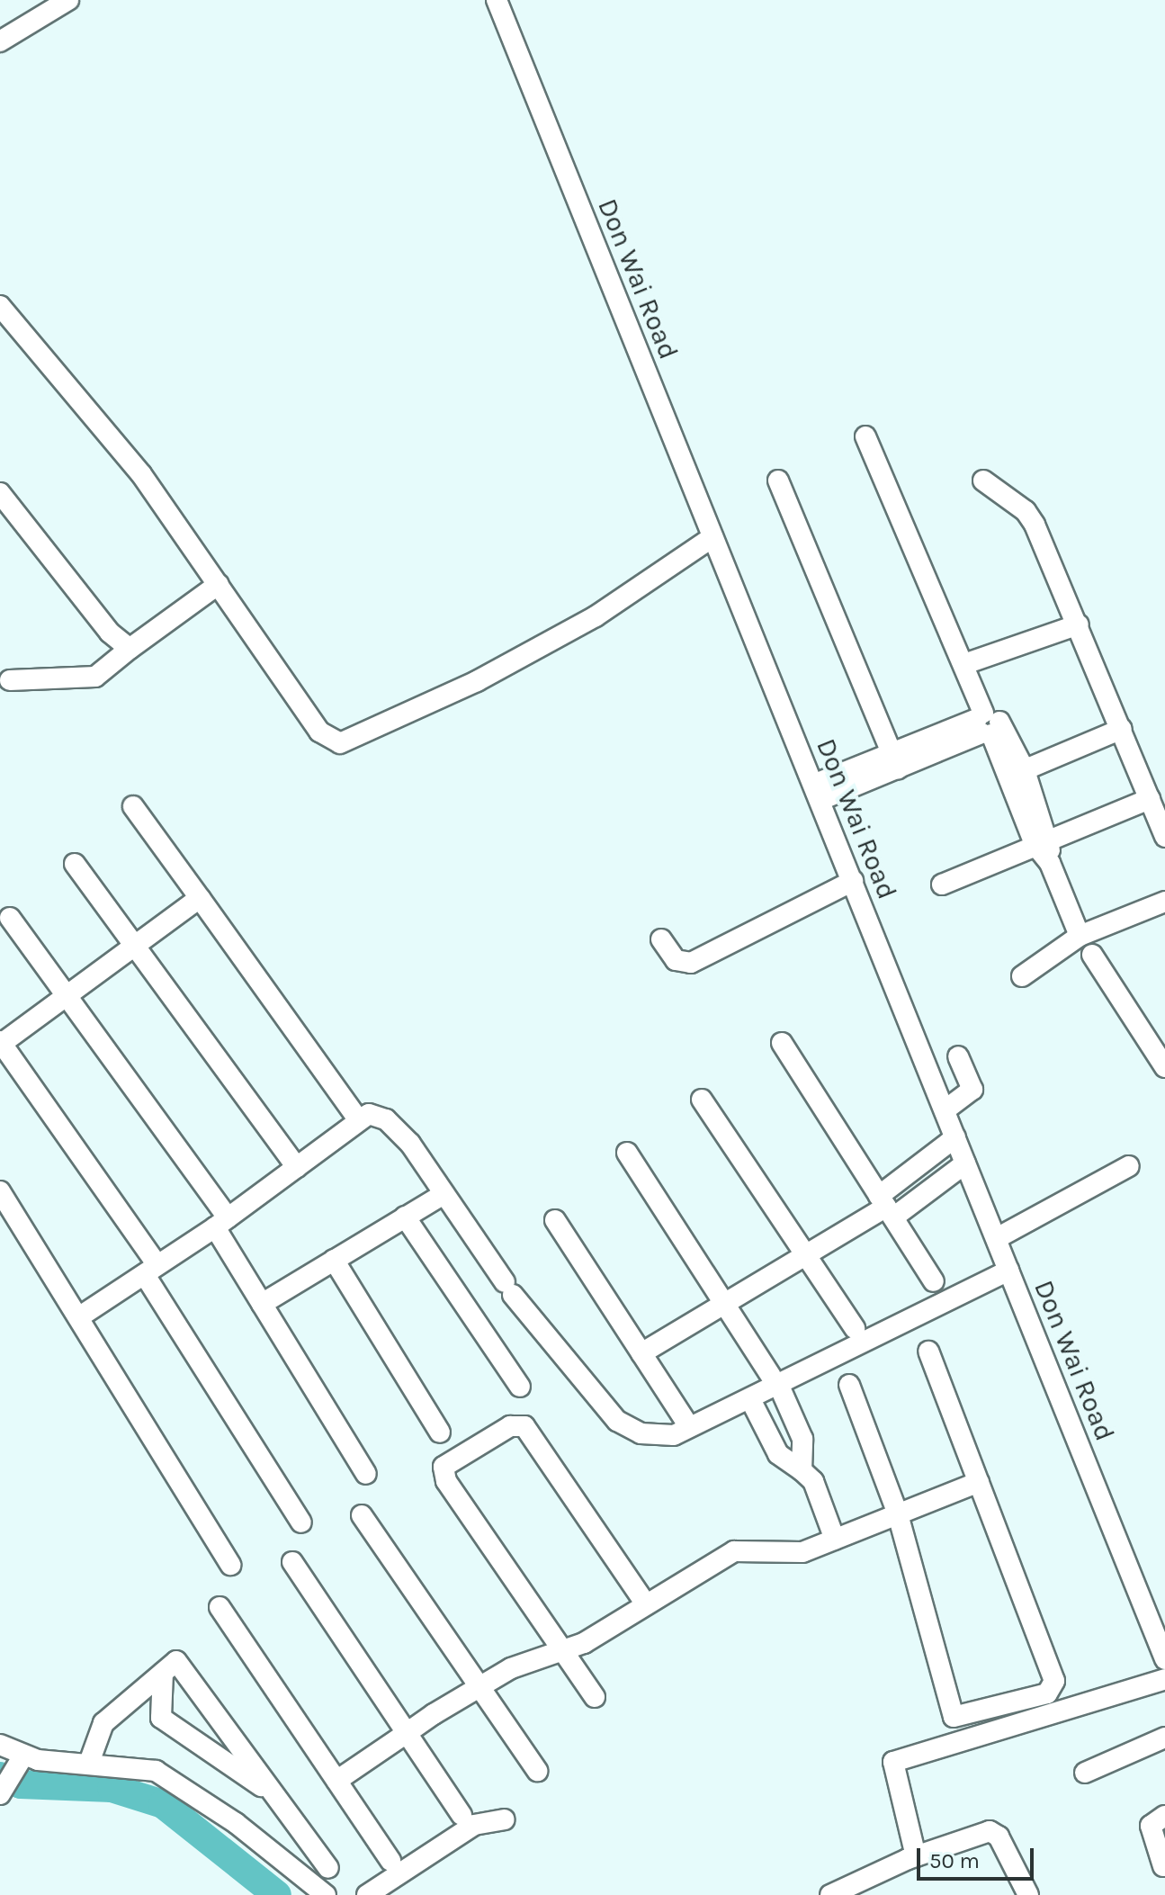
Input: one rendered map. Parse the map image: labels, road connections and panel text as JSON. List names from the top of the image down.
{
  "streets": {
    "street": ["Don Wai Road"]
  },
  "scale_bar": "50 m"
}
